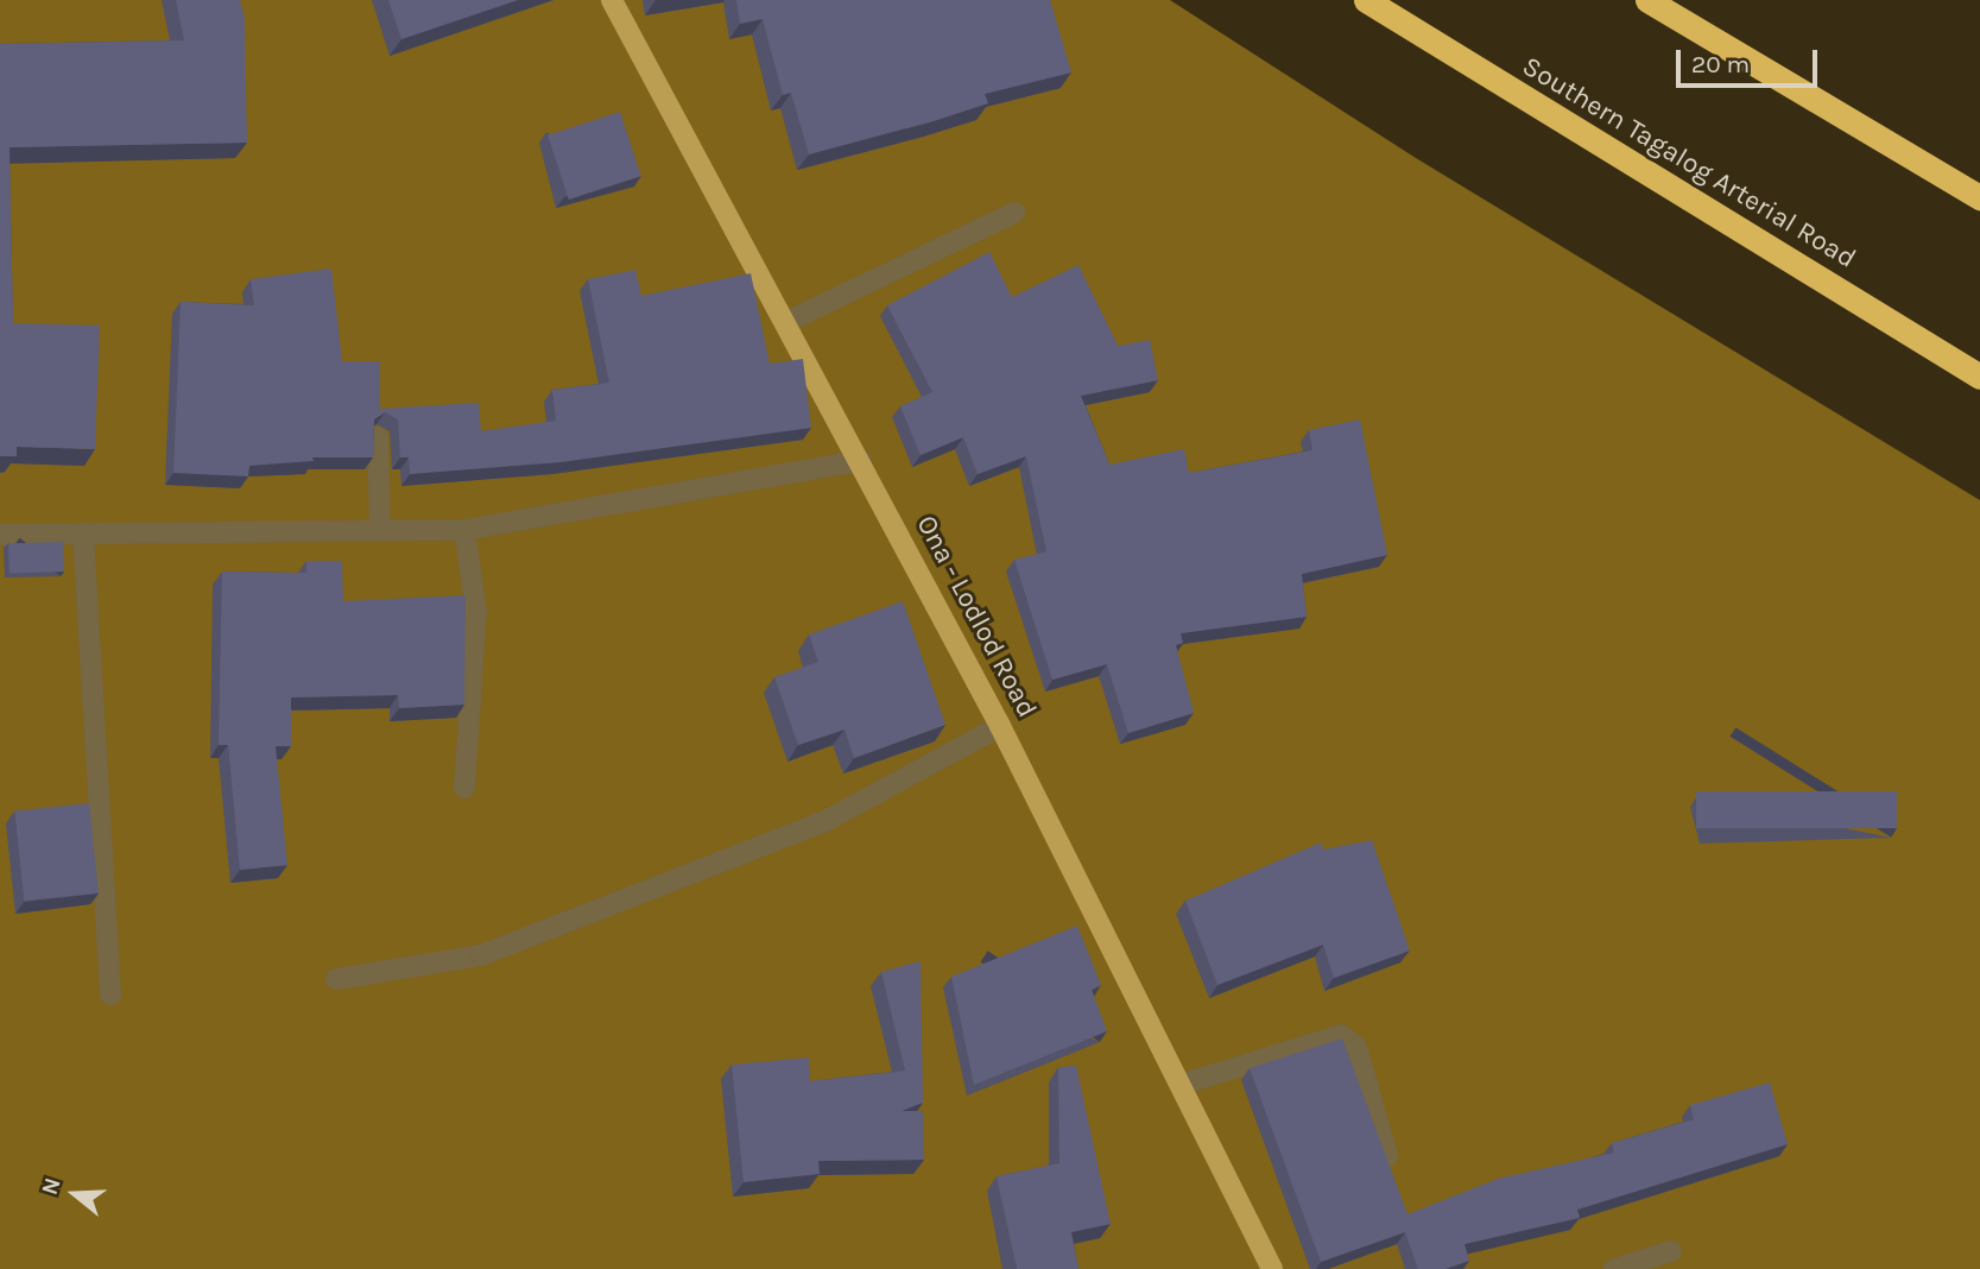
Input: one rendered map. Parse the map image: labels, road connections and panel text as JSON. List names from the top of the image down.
{
  "streets": {
    "highway": ["Southern Tagalog Arterial Road"],
    "main road": ["Ona - Lodlod Road"]
  },
  "scale_bar": "20 m",
  "north": "left"
}
